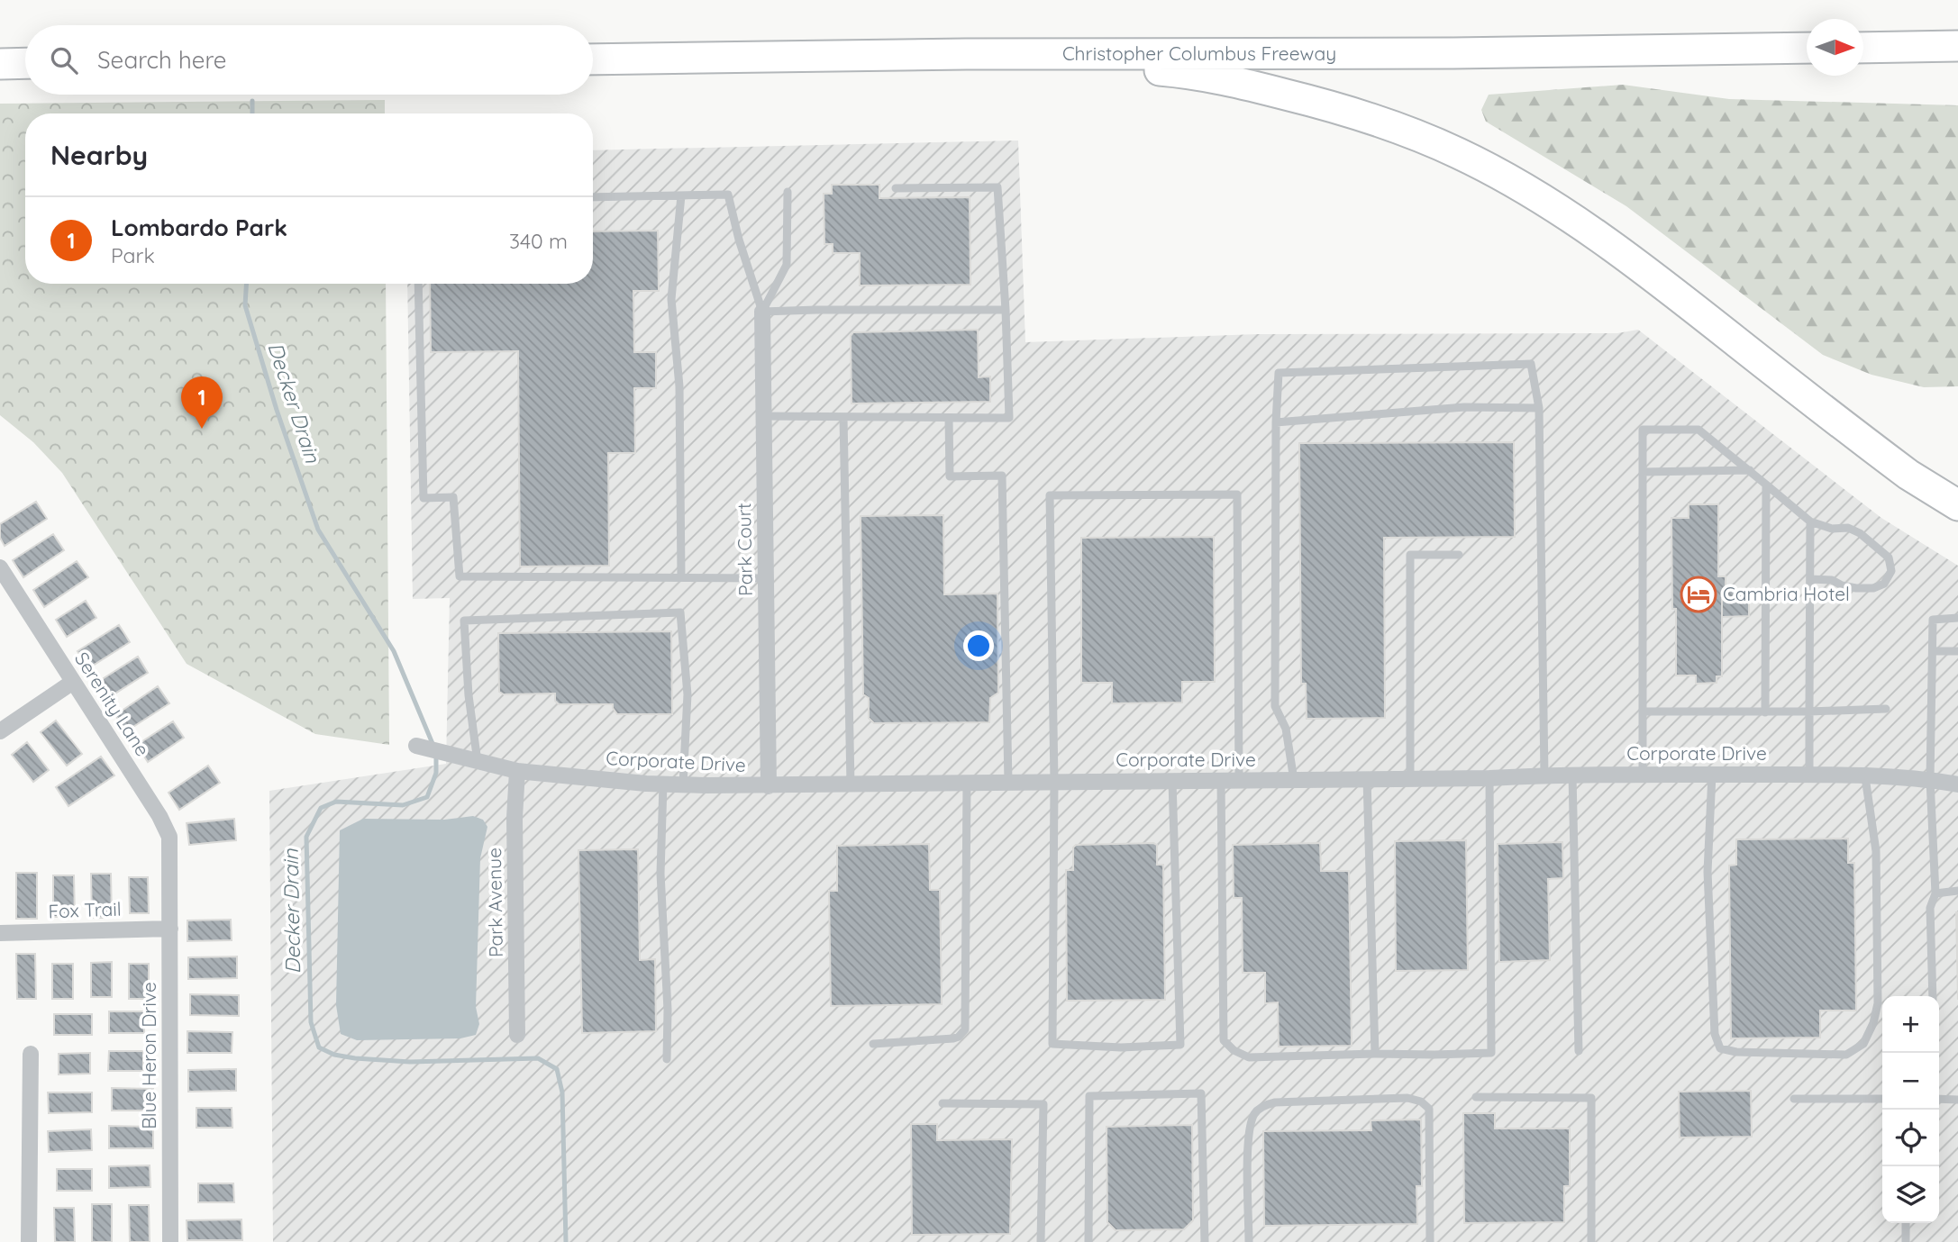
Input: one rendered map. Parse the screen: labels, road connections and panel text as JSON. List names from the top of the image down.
{
  "streets": {
    "highway": ["Christopher Columbus Freeway"],
    "street": [
      "Park Court",
      "Serenity Lane",
      "Corporate Drive",
      "Park Avenue",
      "Fox Trail",
      "Blue Heron Drive"
    ]
  },
  "crossings": [
    ["Park Court", "Corporate Drive"],
    ["Serenity Lane", "Blue Heron Drive"],
    ["Corporate Drive", "Park Avenue"],
    ["Fox Trail", "Blue Heron Drive"]
  ],
  "water": ["Decker Drain"],
  "places": {
    "hotel": ["Cambria Hotel"]
  },
  "north": "right",
  "page": {
    "search": "Search here",
    "heading": "Nearby",
    "list": [
      {
        "mark": "1",
        "name": "Lombardo Park",
        "note": "Park",
        "value": "340 m"
      }
    ],
    "pins": "1",
    "map_buttons": ["+", "−"]
  }
}
